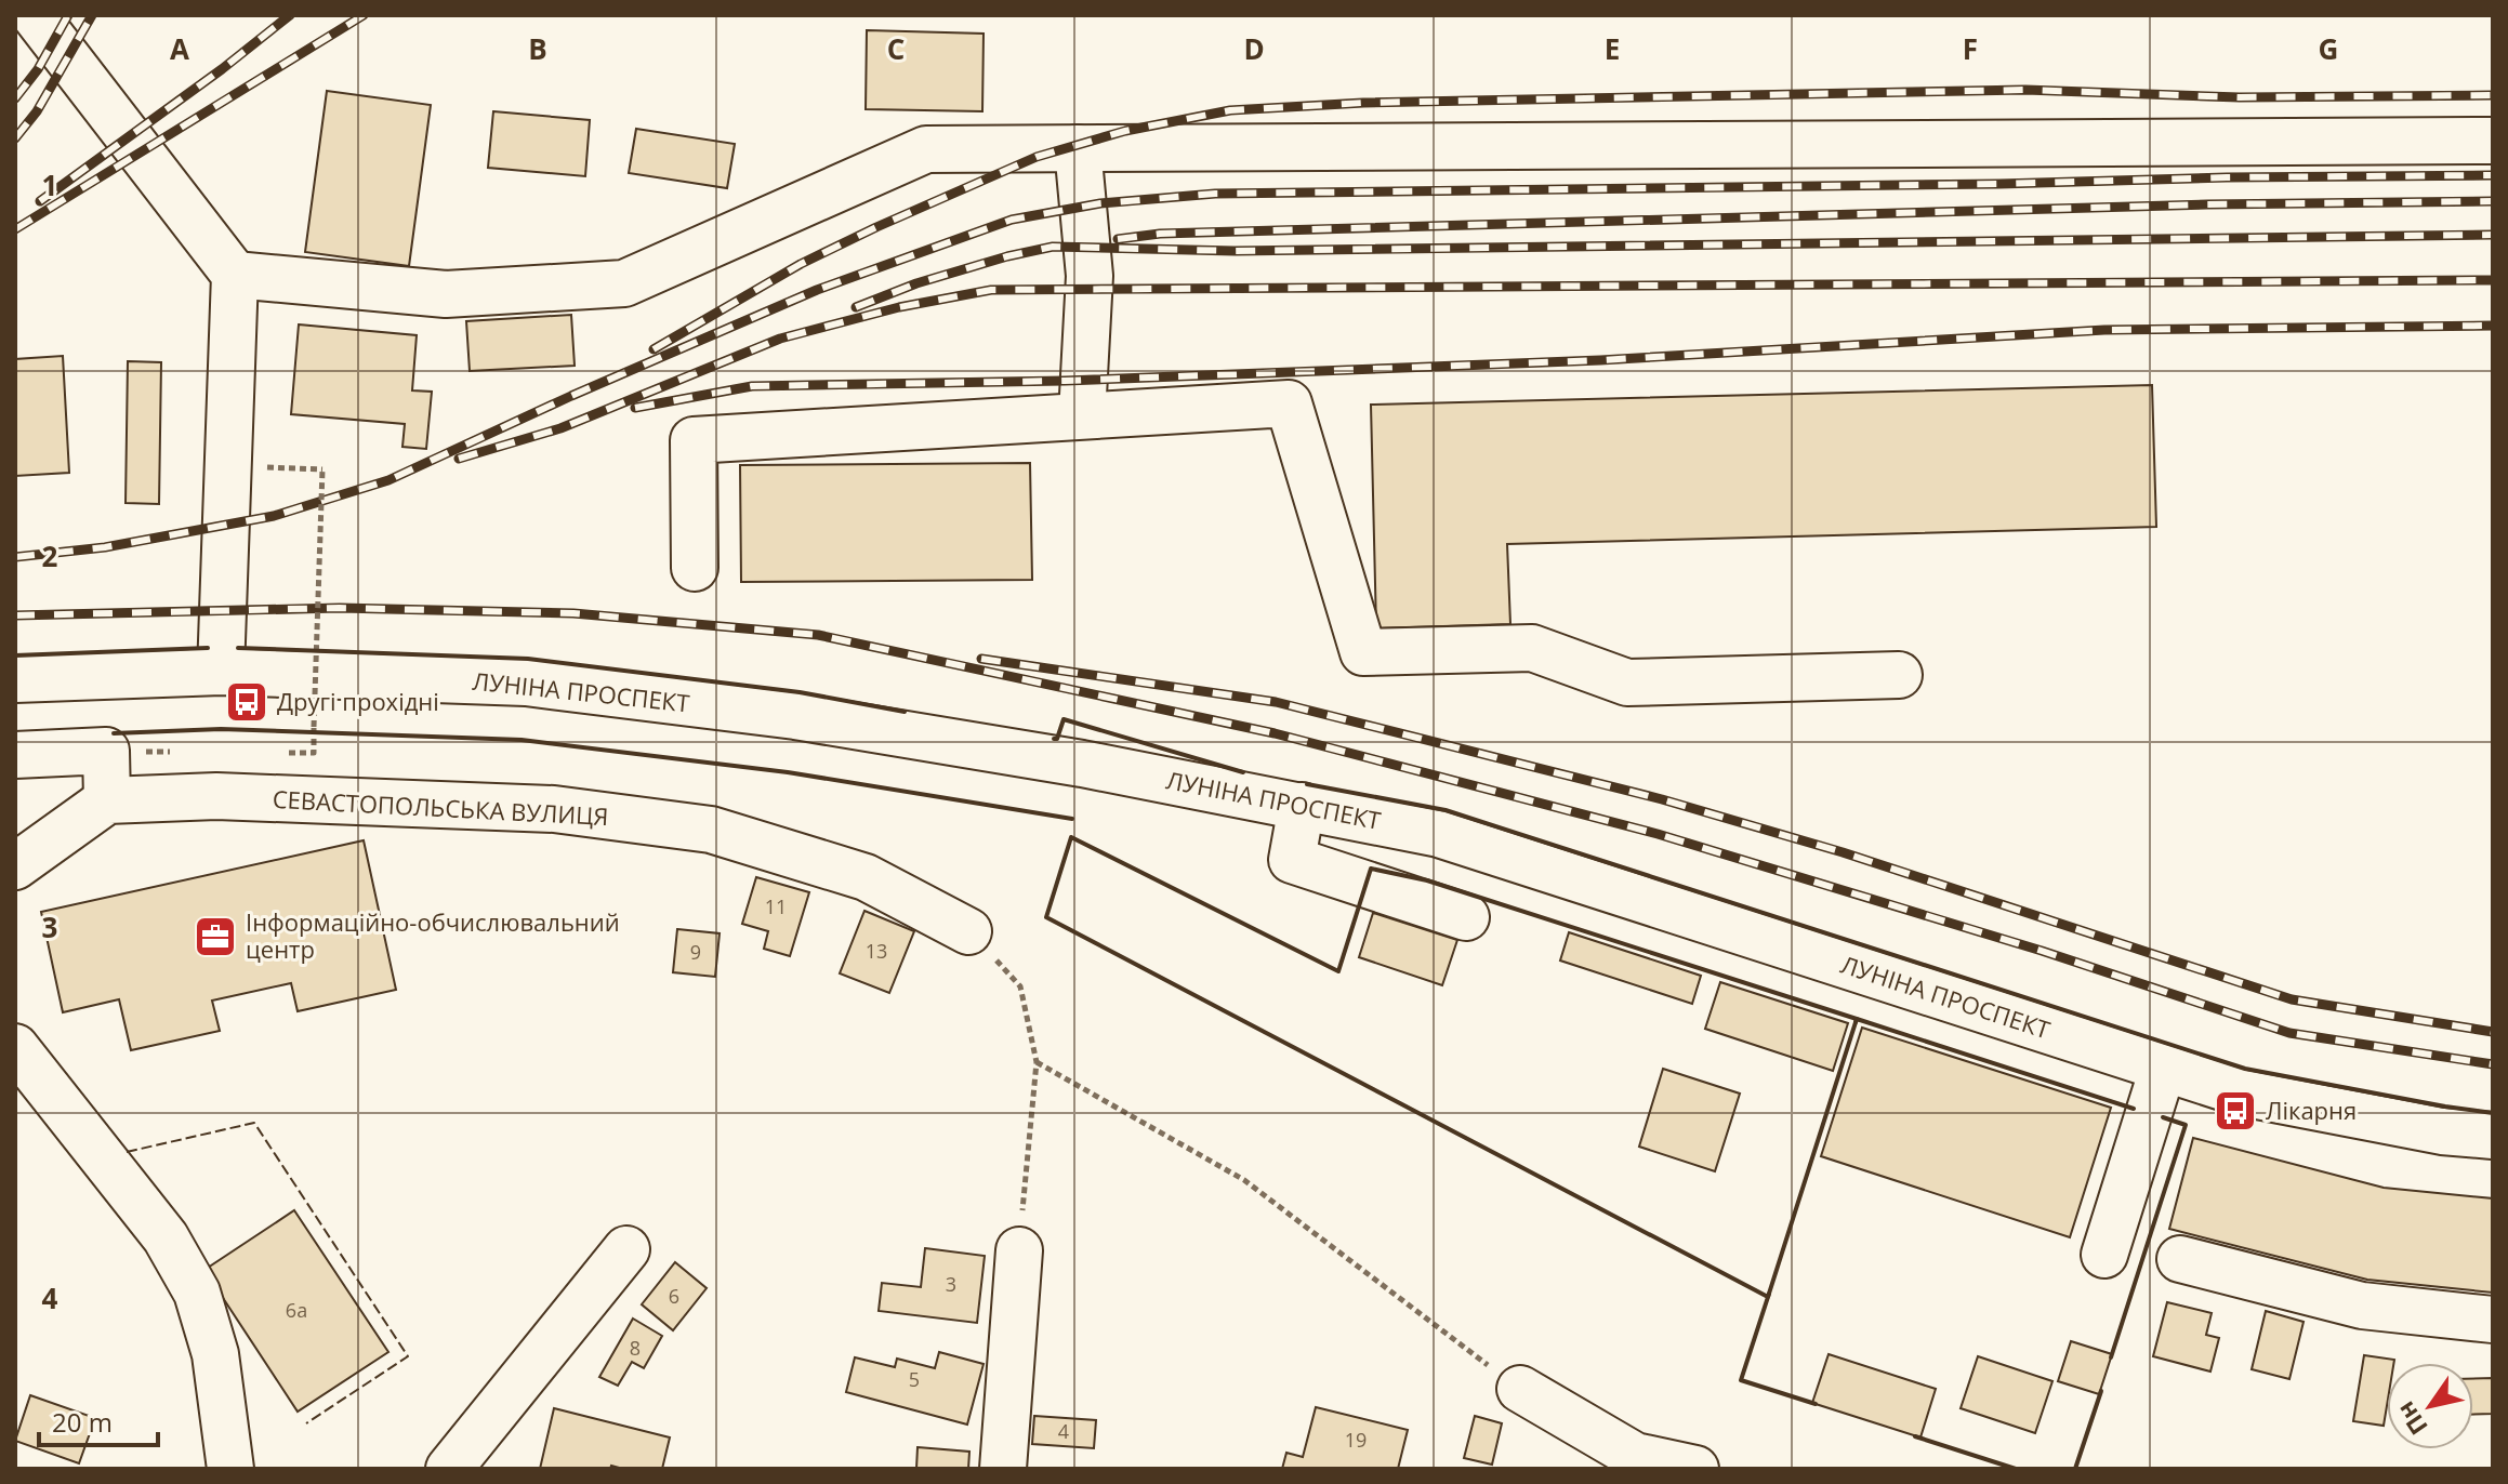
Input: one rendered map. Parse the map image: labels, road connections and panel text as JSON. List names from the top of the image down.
{
  "streets": {
    "street": ["ЛУНІНА ПРОСПЕКТ", "СЕВАСТОПОЛЬСЬКА ВУЛИЦЯ"]
  },
  "places": {
    "bus stop": ["Другі прохідні", "Лікарня"],
    "office": ["Інформаційно-обчислювальний центр"]
  },
  "house_numbers": [
    "11",
    "13",
    "9",
    "3",
    "6",
    "6а",
    "8",
    "5",
    "4",
    "19"
  ],
  "scale_bar": "20 m",
  "north": "bottom left",
  "grid": {
    "columns": [
      "A",
      "B",
      "C",
      "D",
      "E",
      "F",
      "G"
    ],
    "rows": [
      "1",
      "2",
      "3",
      "4"
    ]
  }
}
